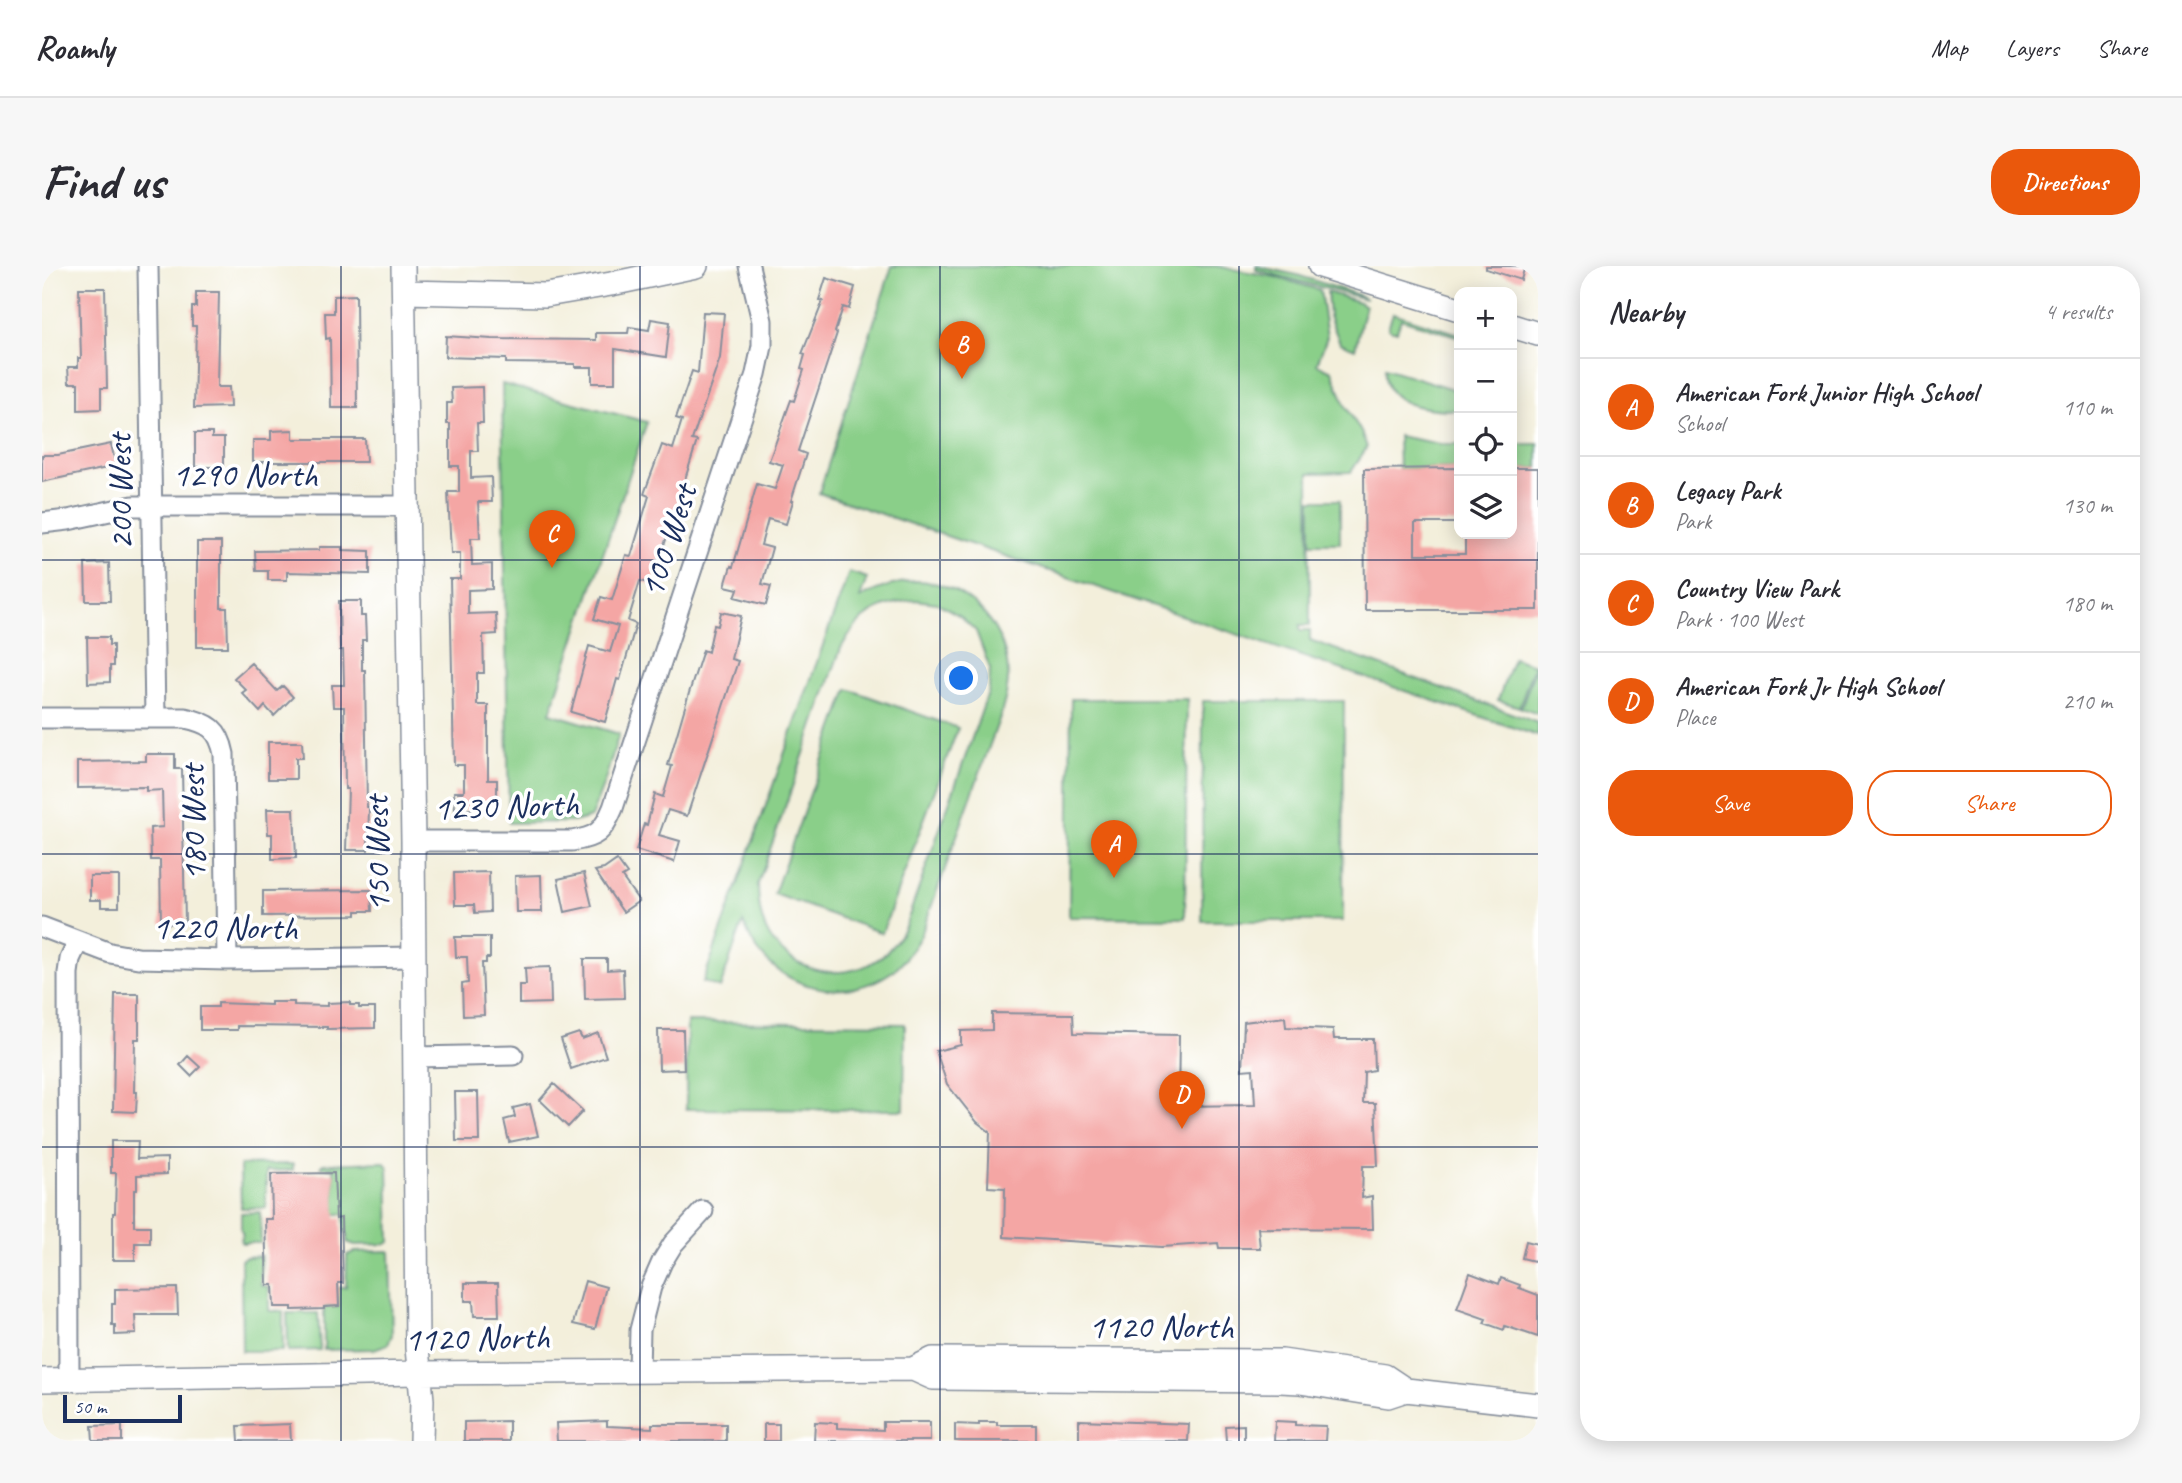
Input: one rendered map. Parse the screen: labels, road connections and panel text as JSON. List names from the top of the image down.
{
  "streets": {
    "street": [
      "1290 North",
      "200 West",
      "100 West",
      "1230 North",
      "180 West",
      "150 West",
      "1220 North",
      "1120 North"
    ]
  },
  "crossings": [
    ["1290 North", "200 West"],
    ["1290 North", "150 West"],
    ["200 West", "180 West"],
    ["100 West", "1230 North"],
    ["1230 North", "150 West"],
    ["180 West", "1220 North"],
    ["150 West", "1220 North"],
    ["150 West", "1120 North"]
  ],
  "scale_bar": "50 m",
  "page": {
    "header": "Roamly",
    "nav": ["Map", "Layers", "Share"],
    "buttons": [
      "Directions",
      ["Save", "Share"]
    ],
    "title": "Find us",
    "heading": ["Nearby", "4 results"],
    "map_buttons": ["+", "−"],
    "pins": [
      "B",
      "C",
      "A",
      "D"
    ],
    "list": [
      {
        "mark": "A",
        "name": "American Fork Junior High School",
        "note": "School",
        "value": "110 m"
      },
      {
        "mark": "B",
        "name": "Legacy Park",
        "note": "Park",
        "value": "130 m"
      },
      {
        "mark": "C",
        "name": "Country View Park",
        "note": "Park · 100 West",
        "value": "180 m"
      },
      {
        "mark": "D",
        "name": "American Fork Jr High School",
        "note": "Place",
        "value": "210 m"
      }
    ],
    "scale": "50 m"
  }
}
